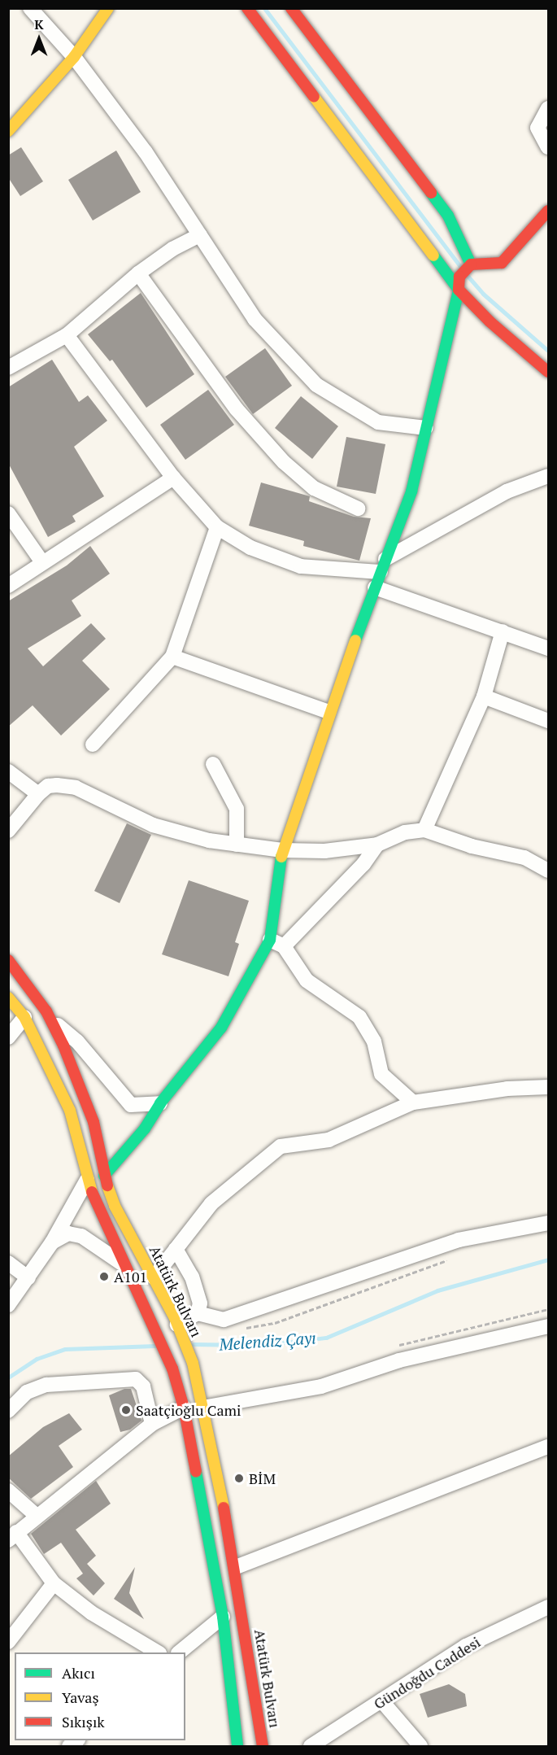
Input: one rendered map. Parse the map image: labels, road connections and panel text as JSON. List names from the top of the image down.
{
  "streets": {
    "main road": ["Atatürk Bulvarı"],
    "street": ["Gündoğdu Caddesi"]
  },
  "water": ["Melendiz Çayı"],
  "places": ["A101", "Saatçioğlu Cami", "BİM"],
  "legend": ["Akıcı", "Yavaş", "Sıkışık"],
  "north": "top"
}
